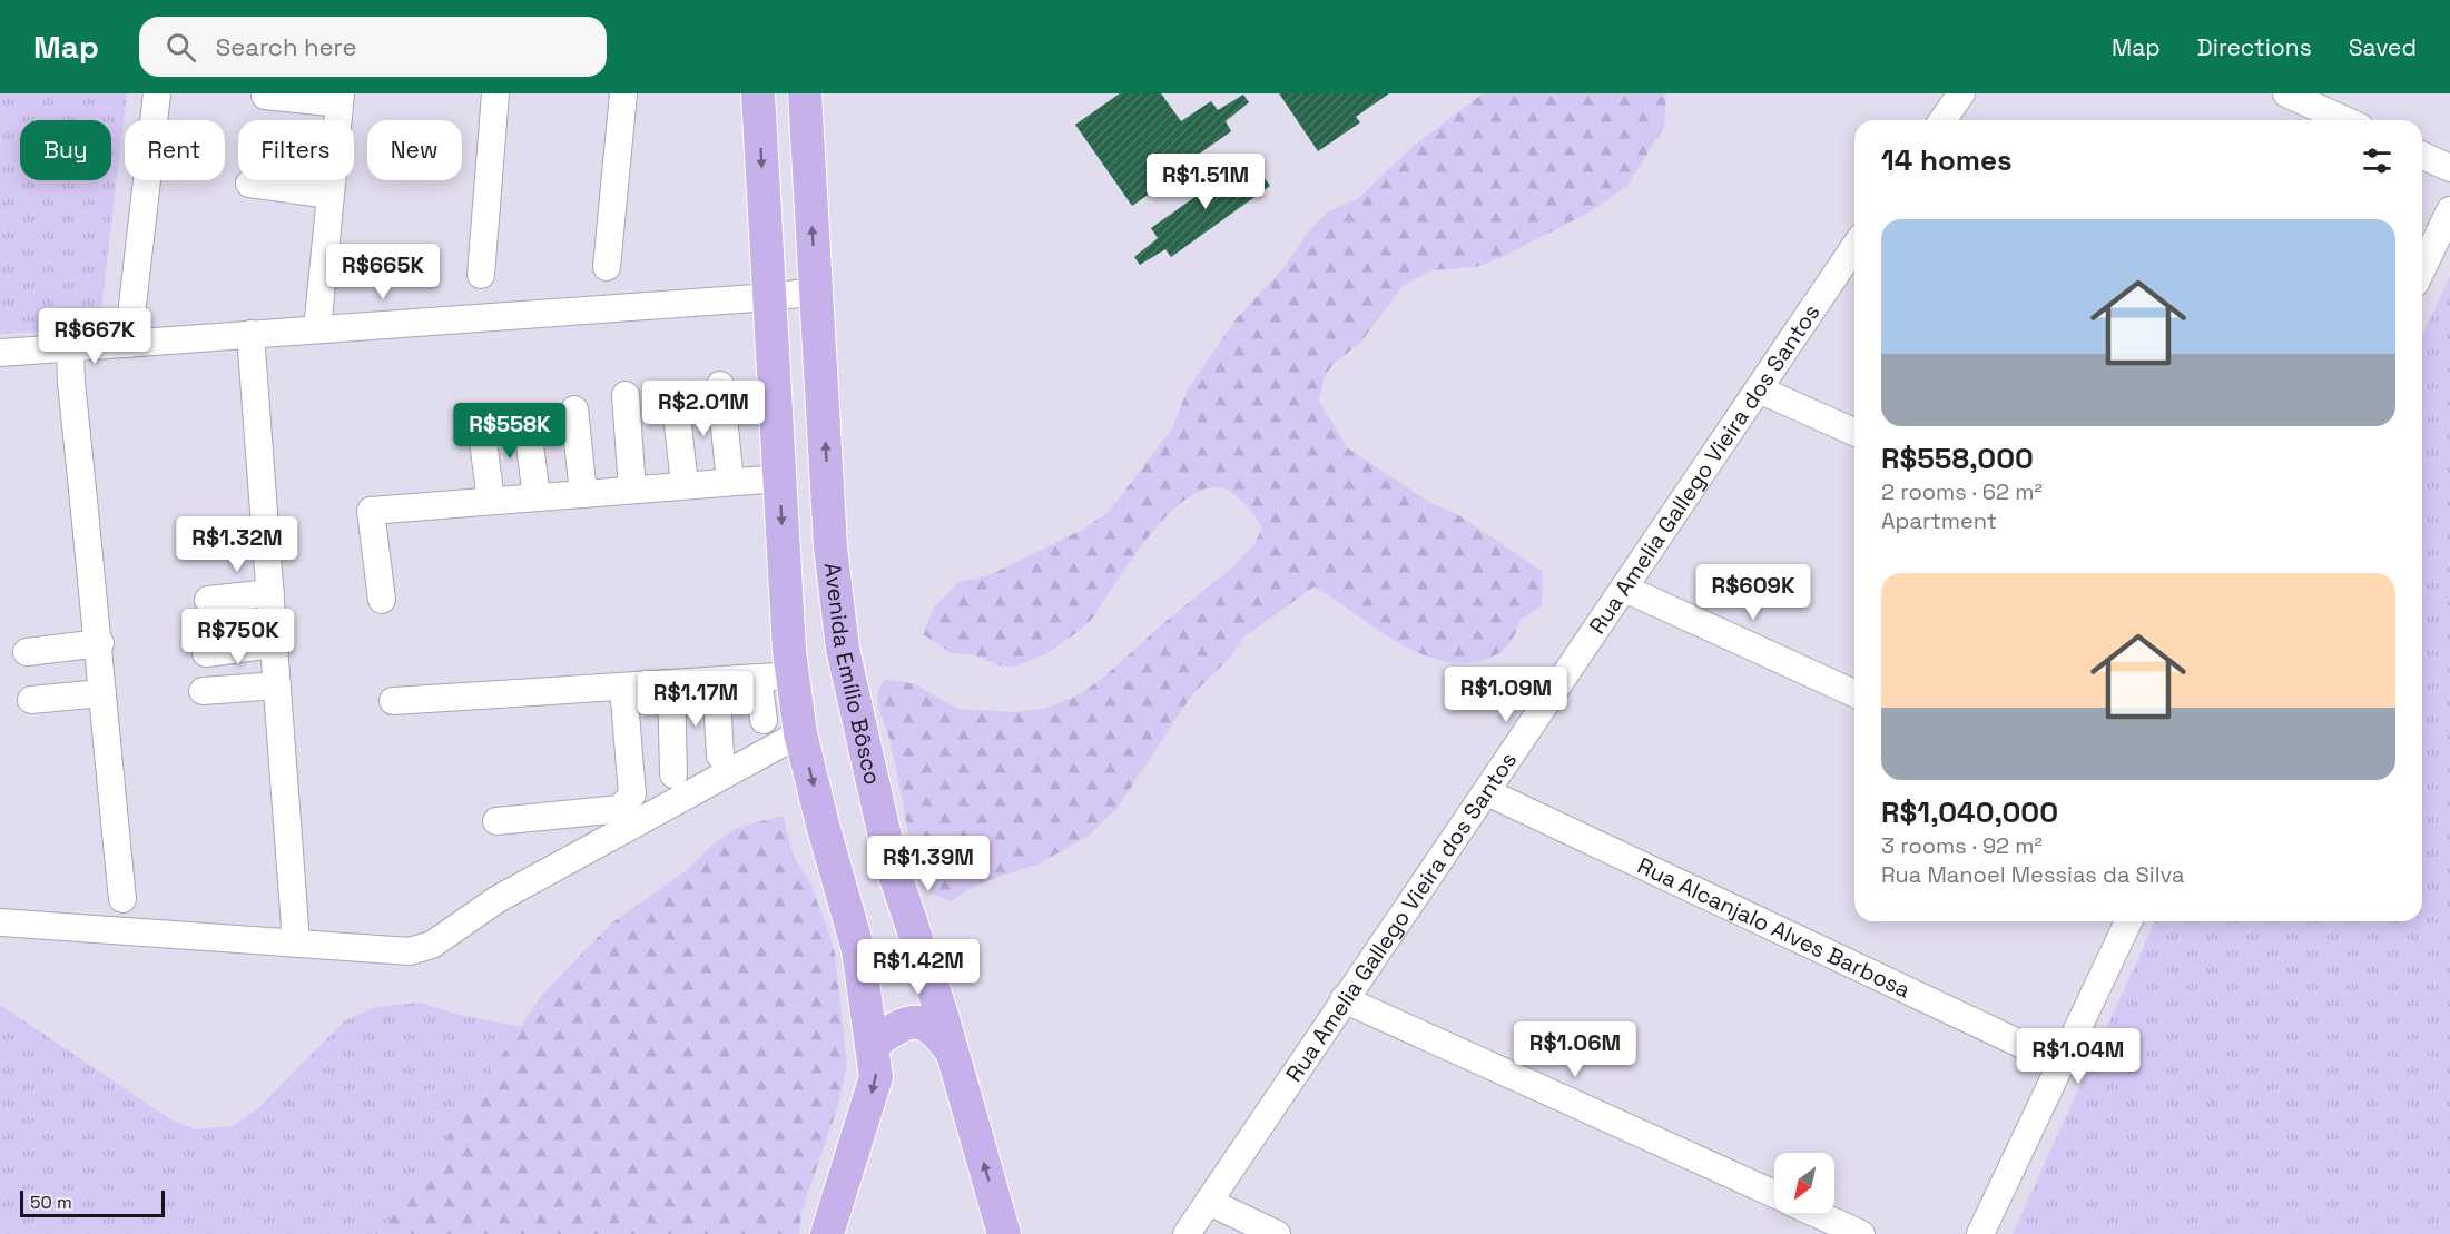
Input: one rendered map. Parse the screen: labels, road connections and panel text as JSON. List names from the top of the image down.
{
  "streets": {
    "main road": ["Avenida Emílio Bôsco"],
    "street": ["Rua Amelia Gallego Vieira dos Santos", "Rua Alcanjalo Alves Barbosa"]
  },
  "crossings": [
    ["Rua Amelia Gallego Vieira dos Santos", "Rua Alcanjalo Alves Barbosa"]
  ],
  "scale_bar": "50 m",
  "north": "bottom left",
  "page": {
    "header": "Map",
    "search": "Search here",
    "nav": ["Map", "Directions", "Saved"],
    "chip": [
      "Buy",
      "Rent",
      "Filters",
      "New"
    ],
    "heading": "14 homes",
    "price": [
      "R$1.51M",
      "R$665K",
      "R$667K",
      "R$2.01M",
      "R$558K",
      "R$1.32M",
      "R$609K",
      "R$750K",
      "R$1.09M",
      "R$1.17M",
      "R$1.39M",
      "R$1.42M",
      "R$1.06M",
      "R$1.04M"
    ],
    "list": [
      {
        "name": "R$558,000",
        "note": "2 rooms · 62 m² · Apartment"
      },
      {
        "name": "R$1,040,000",
        "note": "3 rooms · 92 m² · Rua Manoel Messias da Silva"
      }
    ],
    "scale": "50 m"
  }
}
